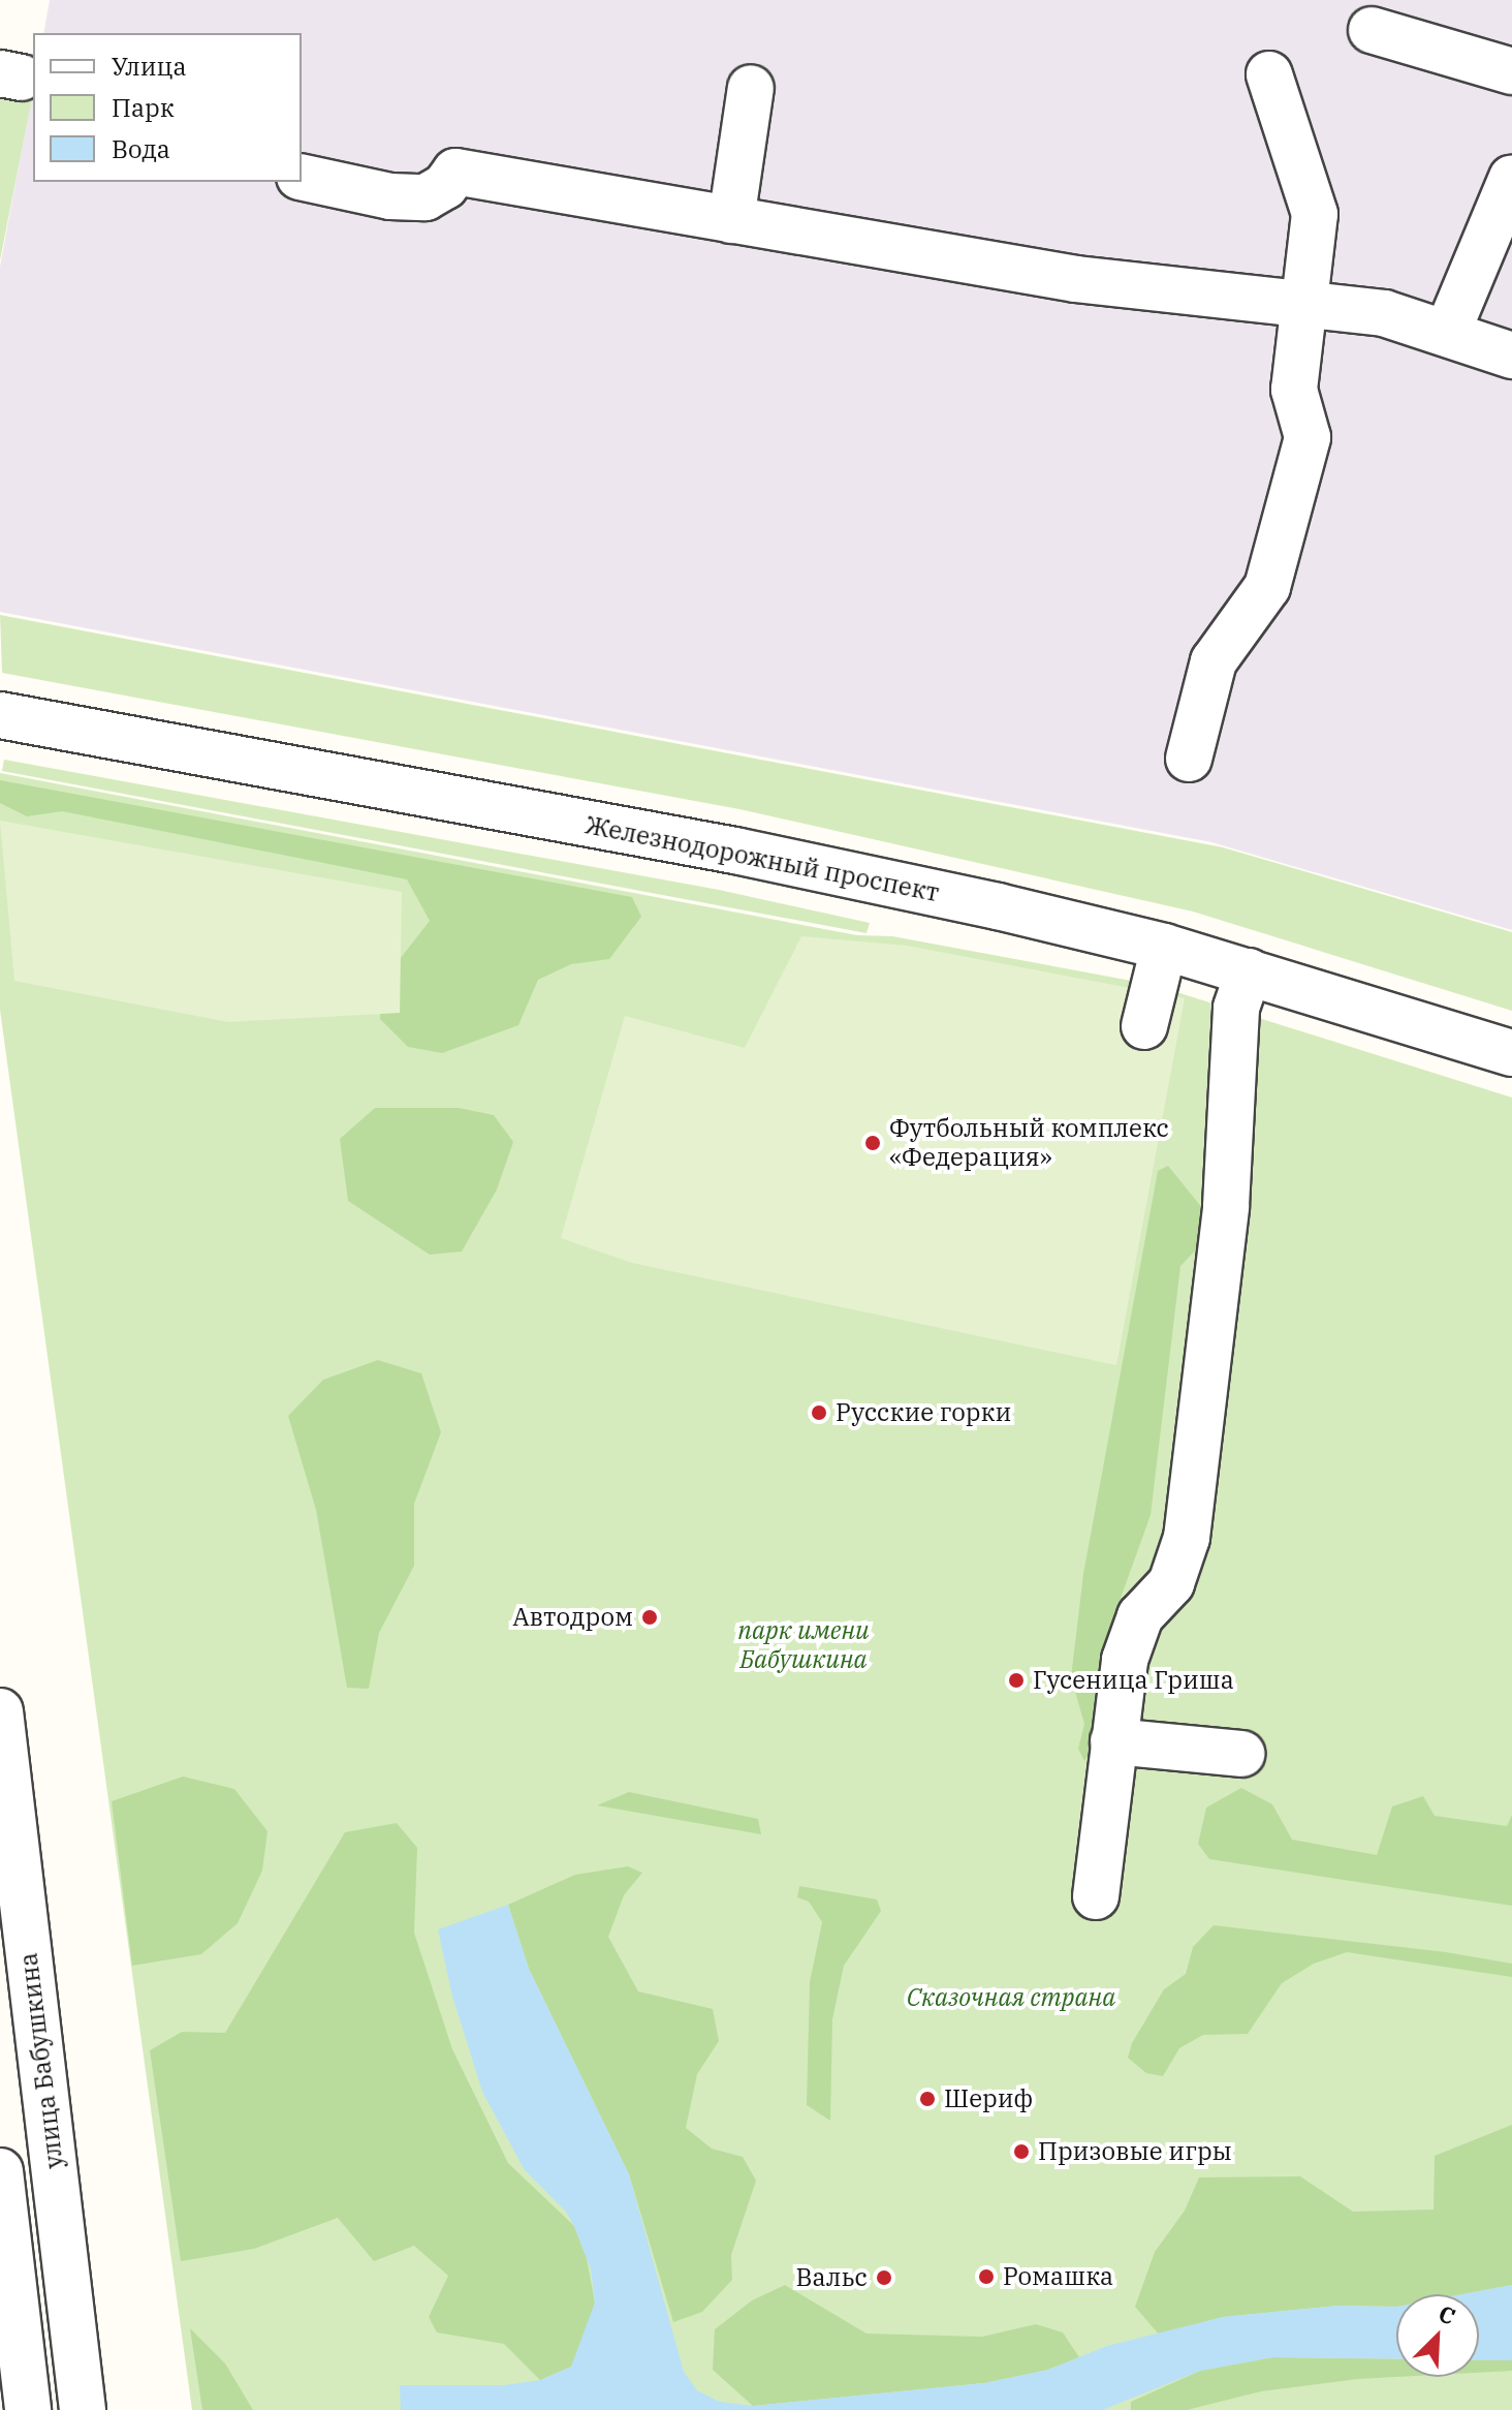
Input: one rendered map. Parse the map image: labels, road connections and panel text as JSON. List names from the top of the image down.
{
  "streets": {
    "street": ["Железнодорожный проспект", "улица Бабушкина"]
  },
  "parks": ["парк имени Бабушкина", "Сказочная страна"],
  "places": [
    "Футбольный комплекс «Федерация»",
    "Русские горки",
    "Автодром",
    "Гусеница Гриша",
    "Шериф",
    "Призовые игры",
    "Ромашка",
    "Вальс"
  ],
  "legend": ["Улица", "Парк", "Вода"],
  "north": "top right"
}
